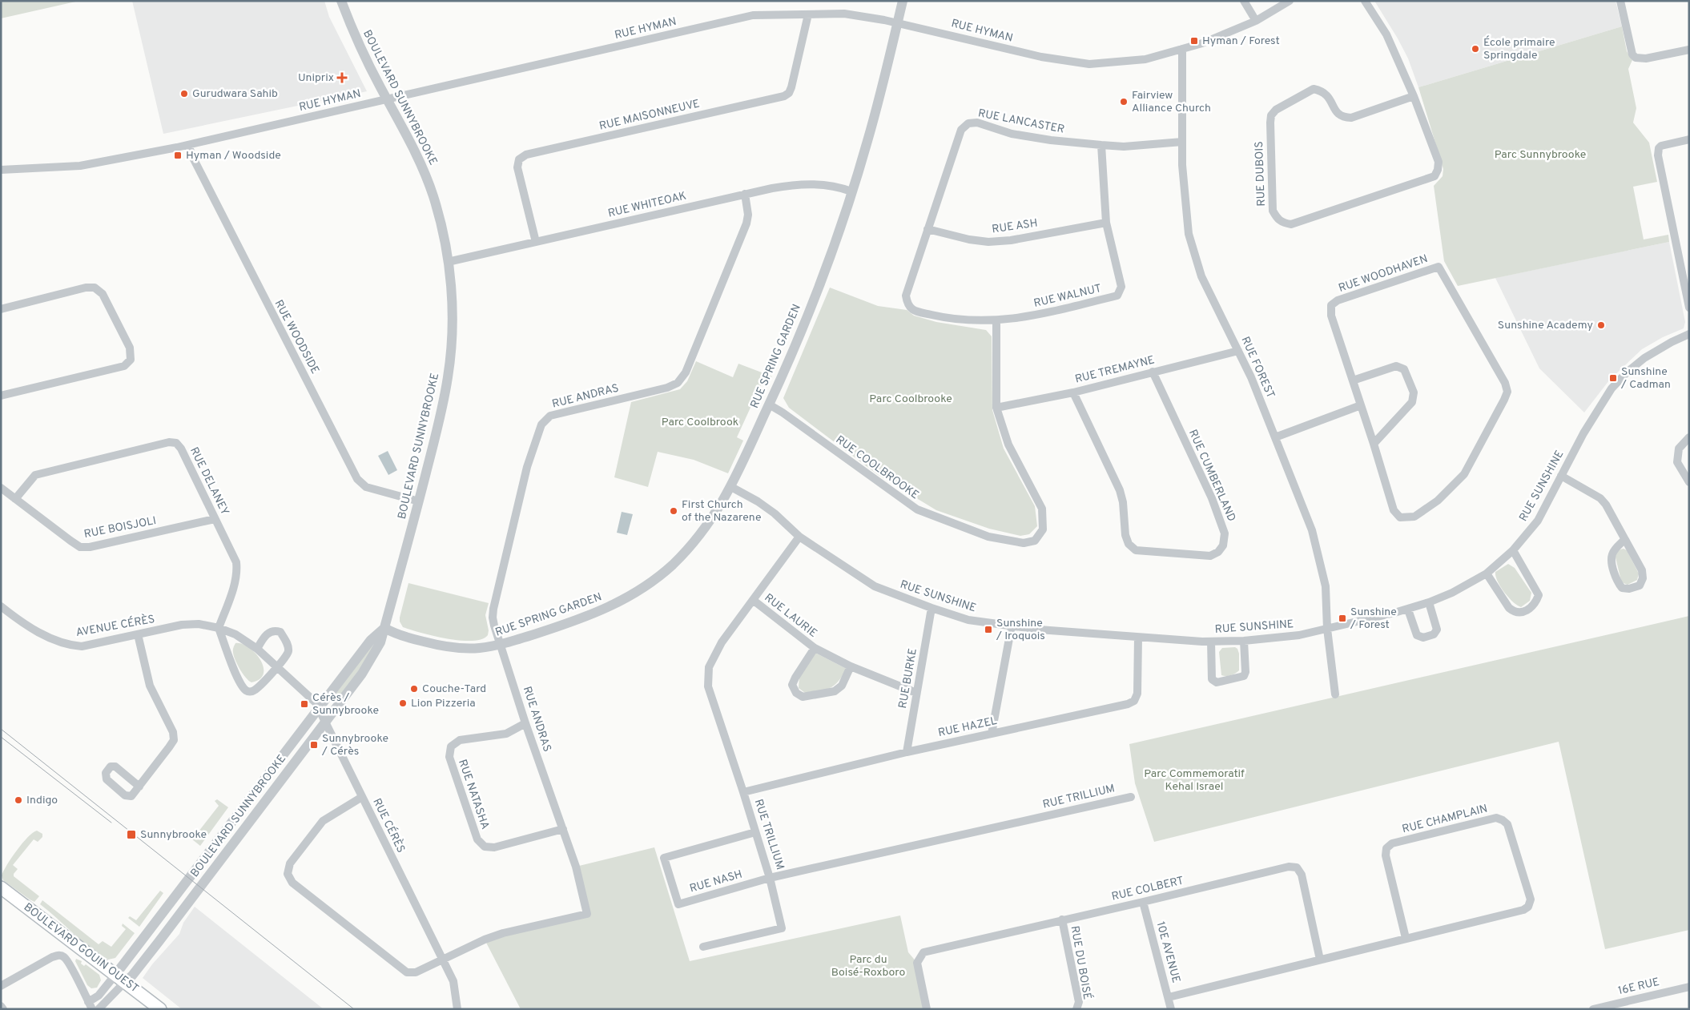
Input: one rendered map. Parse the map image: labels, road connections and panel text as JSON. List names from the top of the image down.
{
  "streets": {
    "main road": ["BOULEVARD GOUIN OUEST"],
    "street": [
      "RUE HYMAN",
      "BOULEVARD SUNNYBROOKE",
      "RUE MAISONNEUVE",
      "RUE LANCASTER",
      "RUE DUBOIS",
      "RUE WHITEOAK",
      "RUE ASH",
      "RUE WOODHAVEN",
      "RUE WALNUT",
      "RUE WOODSIDE",
      "RUE SPRING GARDEN",
      "RUE FOREST",
      "RUE TREMAYNE",
      "RUE ANDRAS",
      "RUE COOLBROOKE",
      "RUE CUMBERLAND",
      "RUE DELANEY",
      "RUE SUNSHINE",
      "RUE BOISJOLI",
      "RUE LAURIE",
      "AVENUE CÉRÈS",
      "RUE BURKE",
      "RUE HAZEL",
      "RUE NATASHA",
      "RUE TRILLIUM",
      "RUE CHAMPLAIN",
      "RUE CÉRÈS",
      "RUE NASH",
      "RUE COLBERT",
      "10E AVENUE",
      "RUE DU BOISÉ",
      "16E RUE"
    ]
  },
  "crossings": [
    ["RUE HYMAN", "BOULEVARD SUNNYBROOKE"],
    ["RUE HYMAN", "RUE MAISONNEUVE"],
    ["RUE HYMAN", "RUE WOODSIDE"],
    ["RUE HYMAN", "RUE SPRING GARDEN"],
    ["RUE HYMAN", "RUE FOREST"],
    ["BOULEVARD SUNNYBROOKE", "RUE WHITEOAK"],
    ["BOULEVARD SUNNYBROOKE", "RUE WOODSIDE"],
    ["BOULEVARD SUNNYBROOKE", "RUE SPRING GARDEN"],
    ["BOULEVARD SUNNYBROOKE", "RUE CÉRÈS"],
    ["BOULEVARD SUNNYBROOKE", "BOULEVARD GOUIN OUEST"],
    ["RUE MAISONNEUVE", "RUE WHITEOAK"],
    ["RUE LANCASTER", "RUE ASH"],
    ["RUE LANCASTER", "RUE WALNUT"],
    ["RUE LANCASTER", "RUE FOREST"],
    ["RUE WHITEOAK", "RUE SPRING GARDEN"],
    ["RUE WHITEOAK", "RUE ANDRAS"],
    ["RUE ASH", "RUE WALNUT"],
    ["RUE WALNUT", "RUE COOLBROOKE"],
    ["RUE SPRING GARDEN", "RUE ANDRAS"],
    ["RUE SPRING GARDEN", "RUE COOLBROOKE"],
    ["RUE SPRING GARDEN", "RUE SUNSHINE"],
    ["RUE FOREST", "RUE TREMAYNE"],
    ["RUE FOREST", "RUE SUNSHINE"],
    ["RUE TREMAYNE", "RUE COOLBROOKE"],
    ["RUE TREMAYNE", "RUE CUMBERLAND"],
    ["RUE ANDRAS", "RUE NATASHA"],
    ["RUE ANDRAS", "RUE CÉRÈS"],
    ["RUE DELANEY", "RUE BOISJOLI"],
    ["RUE DELANEY", "AVENUE CÉRÈS"],
    ["RUE DELANEY", "RUE CÉRÈS"],
    ["RUE SUNSHINE", "RUE BURKE"],
    ["RUE SUNSHINE", "RUE HAZEL"],
    ["RUE SUNSHINE", "RUE TRILLIUM"],
    ["RUE LAURIE", "RUE BURKE"],
    ["RUE LAURIE", "RUE TRILLIUM"],
    ["AVENUE CÉRÈS", "RUE CÉRÈS"],
    ["RUE BURKE", "RUE HAZEL"],
    ["RUE HAZEL", "RUE TRILLIUM"],
    ["RUE TRILLIUM", "RUE NASH"],
    ["RUE CHAMPLAIN", "RUE COLBERT"],
    ["RUE CHAMPLAIN", "10E AVENUE"],
    ["RUE COLBERT", "10E AVENUE"],
    ["RUE COLBERT", "RUE DU BOISÉ"]
  ],
  "parks": [
    "Parc Sunnybrooke",
    "Parc Coolbrooke",
    "Parc Coolbrook",
    "Parc Commemoratif Kehal Israel",
    "Parc du Boisé-Roxboro"
  ],
  "places": {
    "transit": [
      "Hyman / Forest",
      "Hyman / Woodside",
      "Sunshine / Cadman",
      "Sunshine / Forest",
      "Sunshine / Iroquois",
      "Cérès / Sunnybrooke",
      "Sunnybrooke / Cérès",
      "Sunnybrooke"
    ],
    "other": [
      "École primaire Springdale",
      "Gurudwara Sahib",
      "Fairview Alliance Church",
      "Sunshine Academy",
      "First Church of the Nazarene",
      "Couche-Tard",
      "Lion Pizzeria",
      "Indigo"
    ],
    "health": ["Uniprix"]
  }
}
